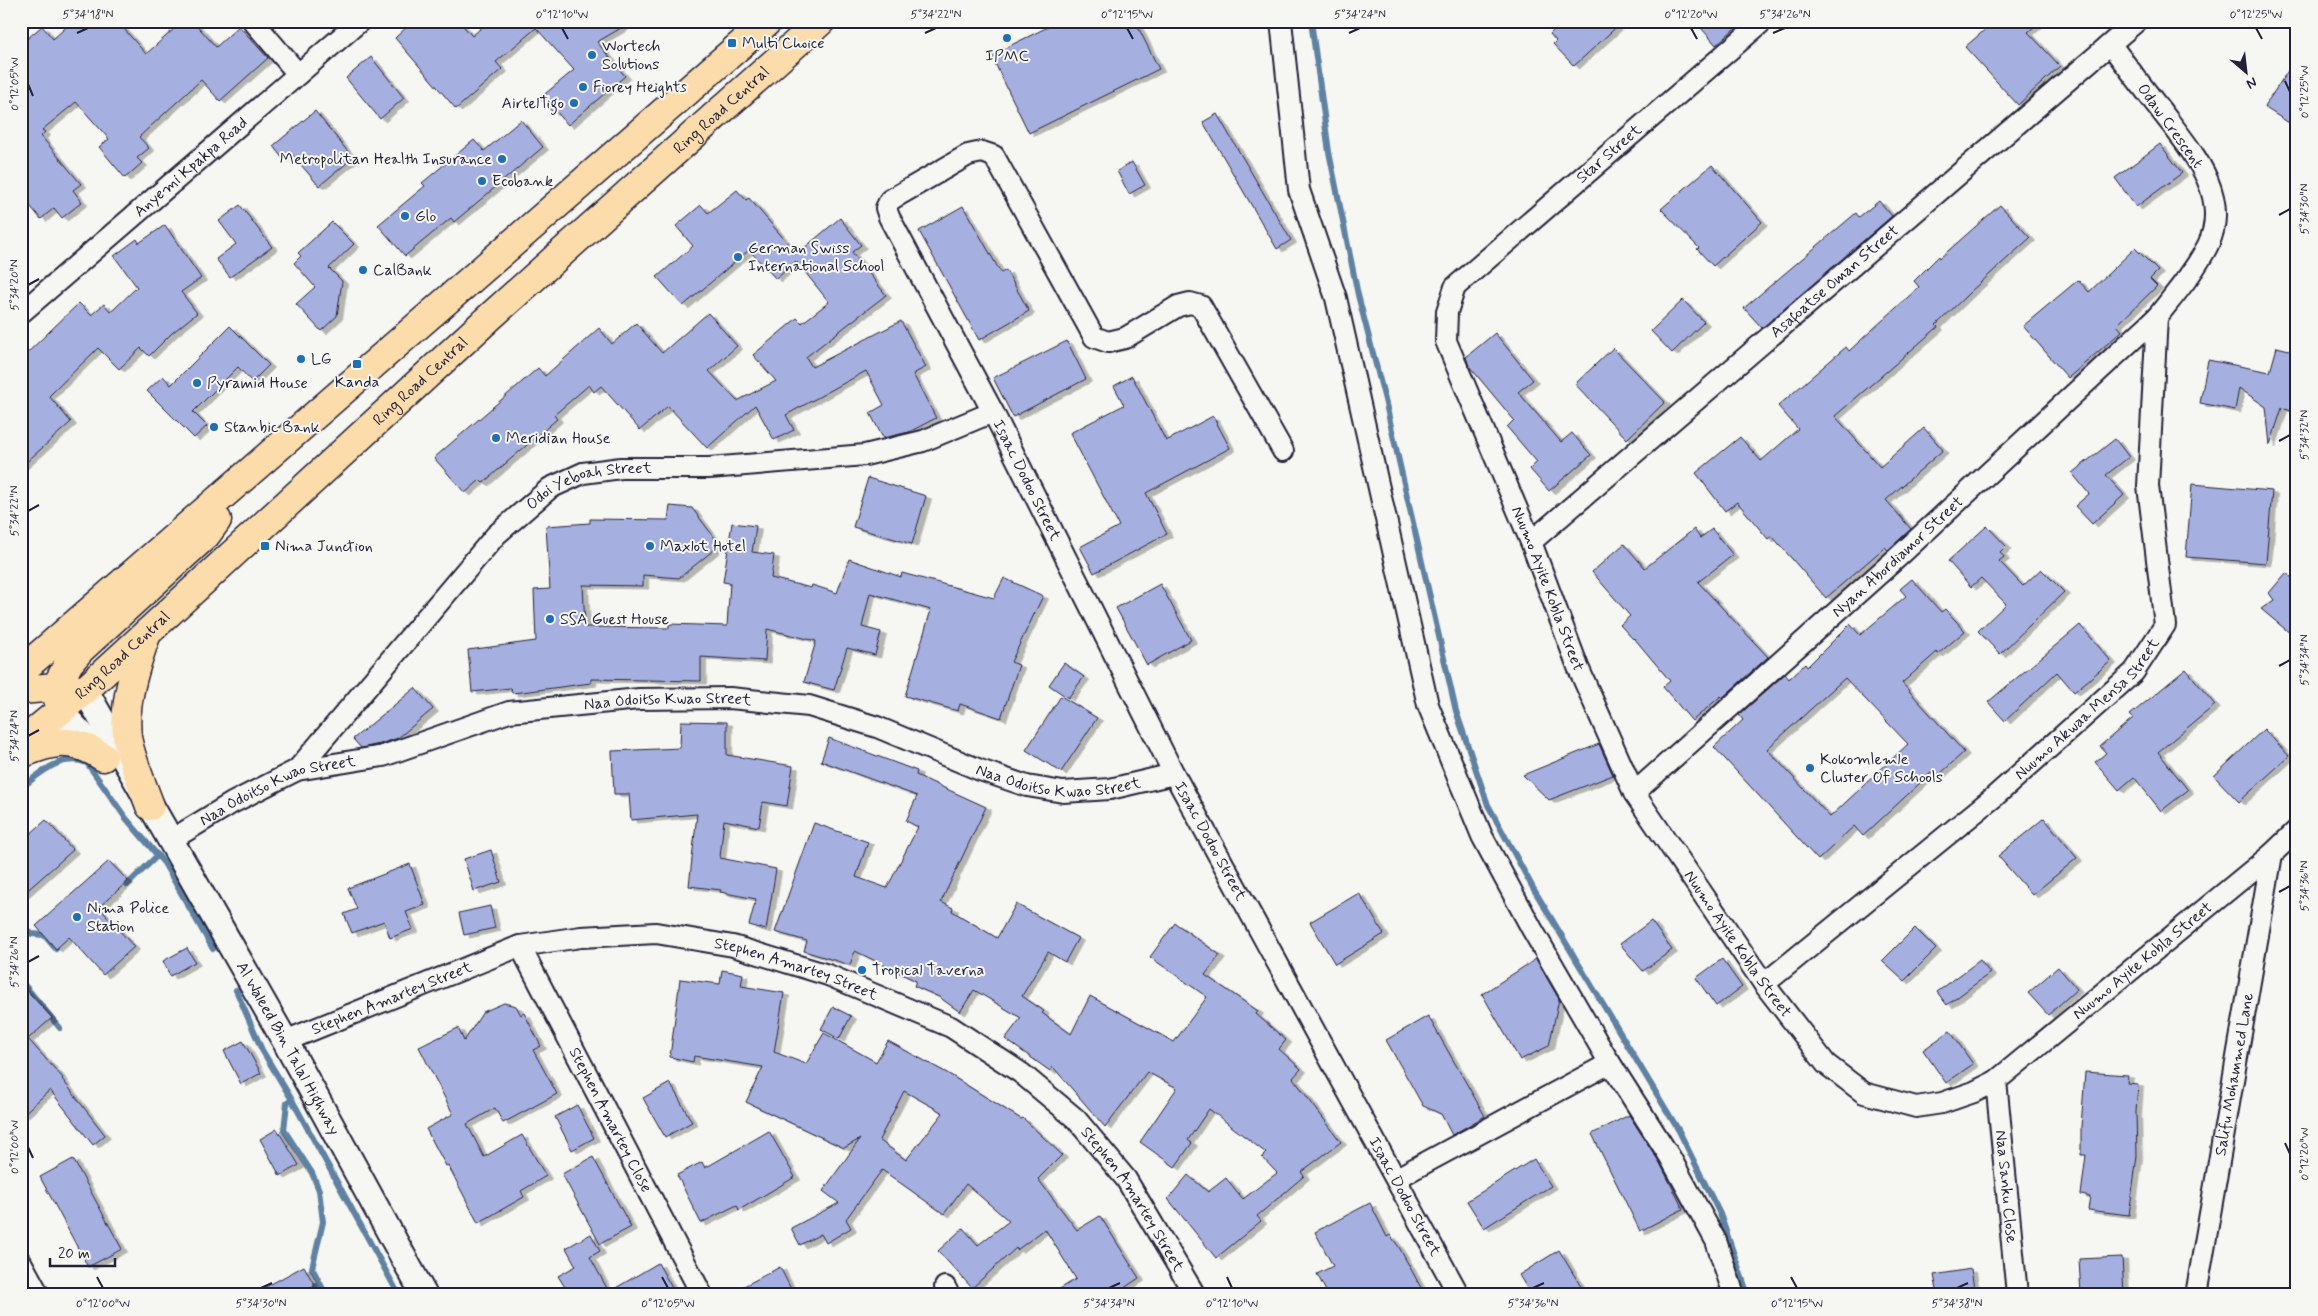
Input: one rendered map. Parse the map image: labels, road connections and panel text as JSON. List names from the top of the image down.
{
  "streets": {
    "main road": ["Ring Road Central"],
    "street": [
      "Odaw Crescent",
      "Star Street",
      "Anyemi Kpakpa Road",
      "Asafoatse Oman Street",
      "Isaac Dodoo Street",
      "Odoi Yeboah Street",
      "Nyan Abordiamor Street",
      "Nuumo Ayite Kobla Street",
      "Naa Odoitso Kwao Street",
      "Nuumo Akwaa Mensa Street",
      "Stephen Amartey Street",
      "Al Waleed Bin Talal Highway",
      "Salifu Mohammed Lane",
      "Stephen Amartey Close",
      "Naa Sanku Close"
    ]
  },
  "crossings": [
    ["Ring Road Central", "Al Waleed Bin Talal Highway"],
    ["Odaw Crescent", "Asafoatse Oman Street"],
    ["Odaw Crescent", "Nyan Abordiamor Street"],
    ["Odaw Crescent", "Nuumo Akwaa Mensa Street"],
    ["Star Street", "Nuumo Ayite Kobla Street"],
    ["Asafoatse Oman Street", "Nuumo Ayite Kobla Street"],
    ["Isaac Dodoo Street", "Odoi Yeboah Street"],
    ["Isaac Dodoo Street", "Naa Odoitso Kwao Street"],
    ["Odoi Yeboah Street", "Naa Odoitso Kwao Street"],
    ["Nyan Abordiamor Street", "Nuumo Ayite Kobla Street"],
    ["Nyan Abordiamor Street", "Nuumo Akwaa Mensa Street"],
    ["Nuumo Ayite Kobla Street", "Nuumo Akwaa Mensa Street"],
    ["Nuumo Ayite Kobla Street", "Salifu Mohammed Lane"],
    ["Nuumo Ayite Kobla Street", "Naa Sanku Close"],
    ["Naa Odoitso Kwao Street", "Al Waleed Bin Talal Highway"],
    ["Stephen Amartey Street", "Al Waleed Bin Talal Highway"],
    ["Stephen Amartey Street", "Stephen Amartey Close"]
  ],
  "places": {
    "other": [
      "IPMC",
      "Wortech Solutions",
      "Fiorey Heights",
      "AirtelTigo",
      "Metropolitan Health Insurance",
      "Ecobank",
      "Glo",
      "German Swiss International School",
      "CalBank",
      "LG",
      "Pyramid House",
      "Stanbic Bank",
      "Meridian House",
      "Maxlot Hotel",
      "SSA Guest House",
      "Kokomlemle Cluster Of Schools",
      "Nima Police Station",
      "Tropical Taverna"
    ],
    "transit": ["Multi Choice", "Kanda", "Nima Junction"]
  },
  "scale_bar": "20 m",
  "north": "bottom right",
  "coordinates": [
    "5°34'18\"N",
    "0°12'10\"W",
    "5°34'22\"N",
    "0°12'15\"W",
    "5°34'24\"N",
    "0°12'20\"W",
    "5°34'26\"N",
    "0°12'25\"W",
    "0°12'05\"W",
    "5°34'30\"N",
    "5°34'20\"N",
    "5°34'32\"N",
    "5°34'34\"N",
    "5°34'36\"N",
    "0°12'00\"W",
    "5°34'38\"N"
  ]
}
